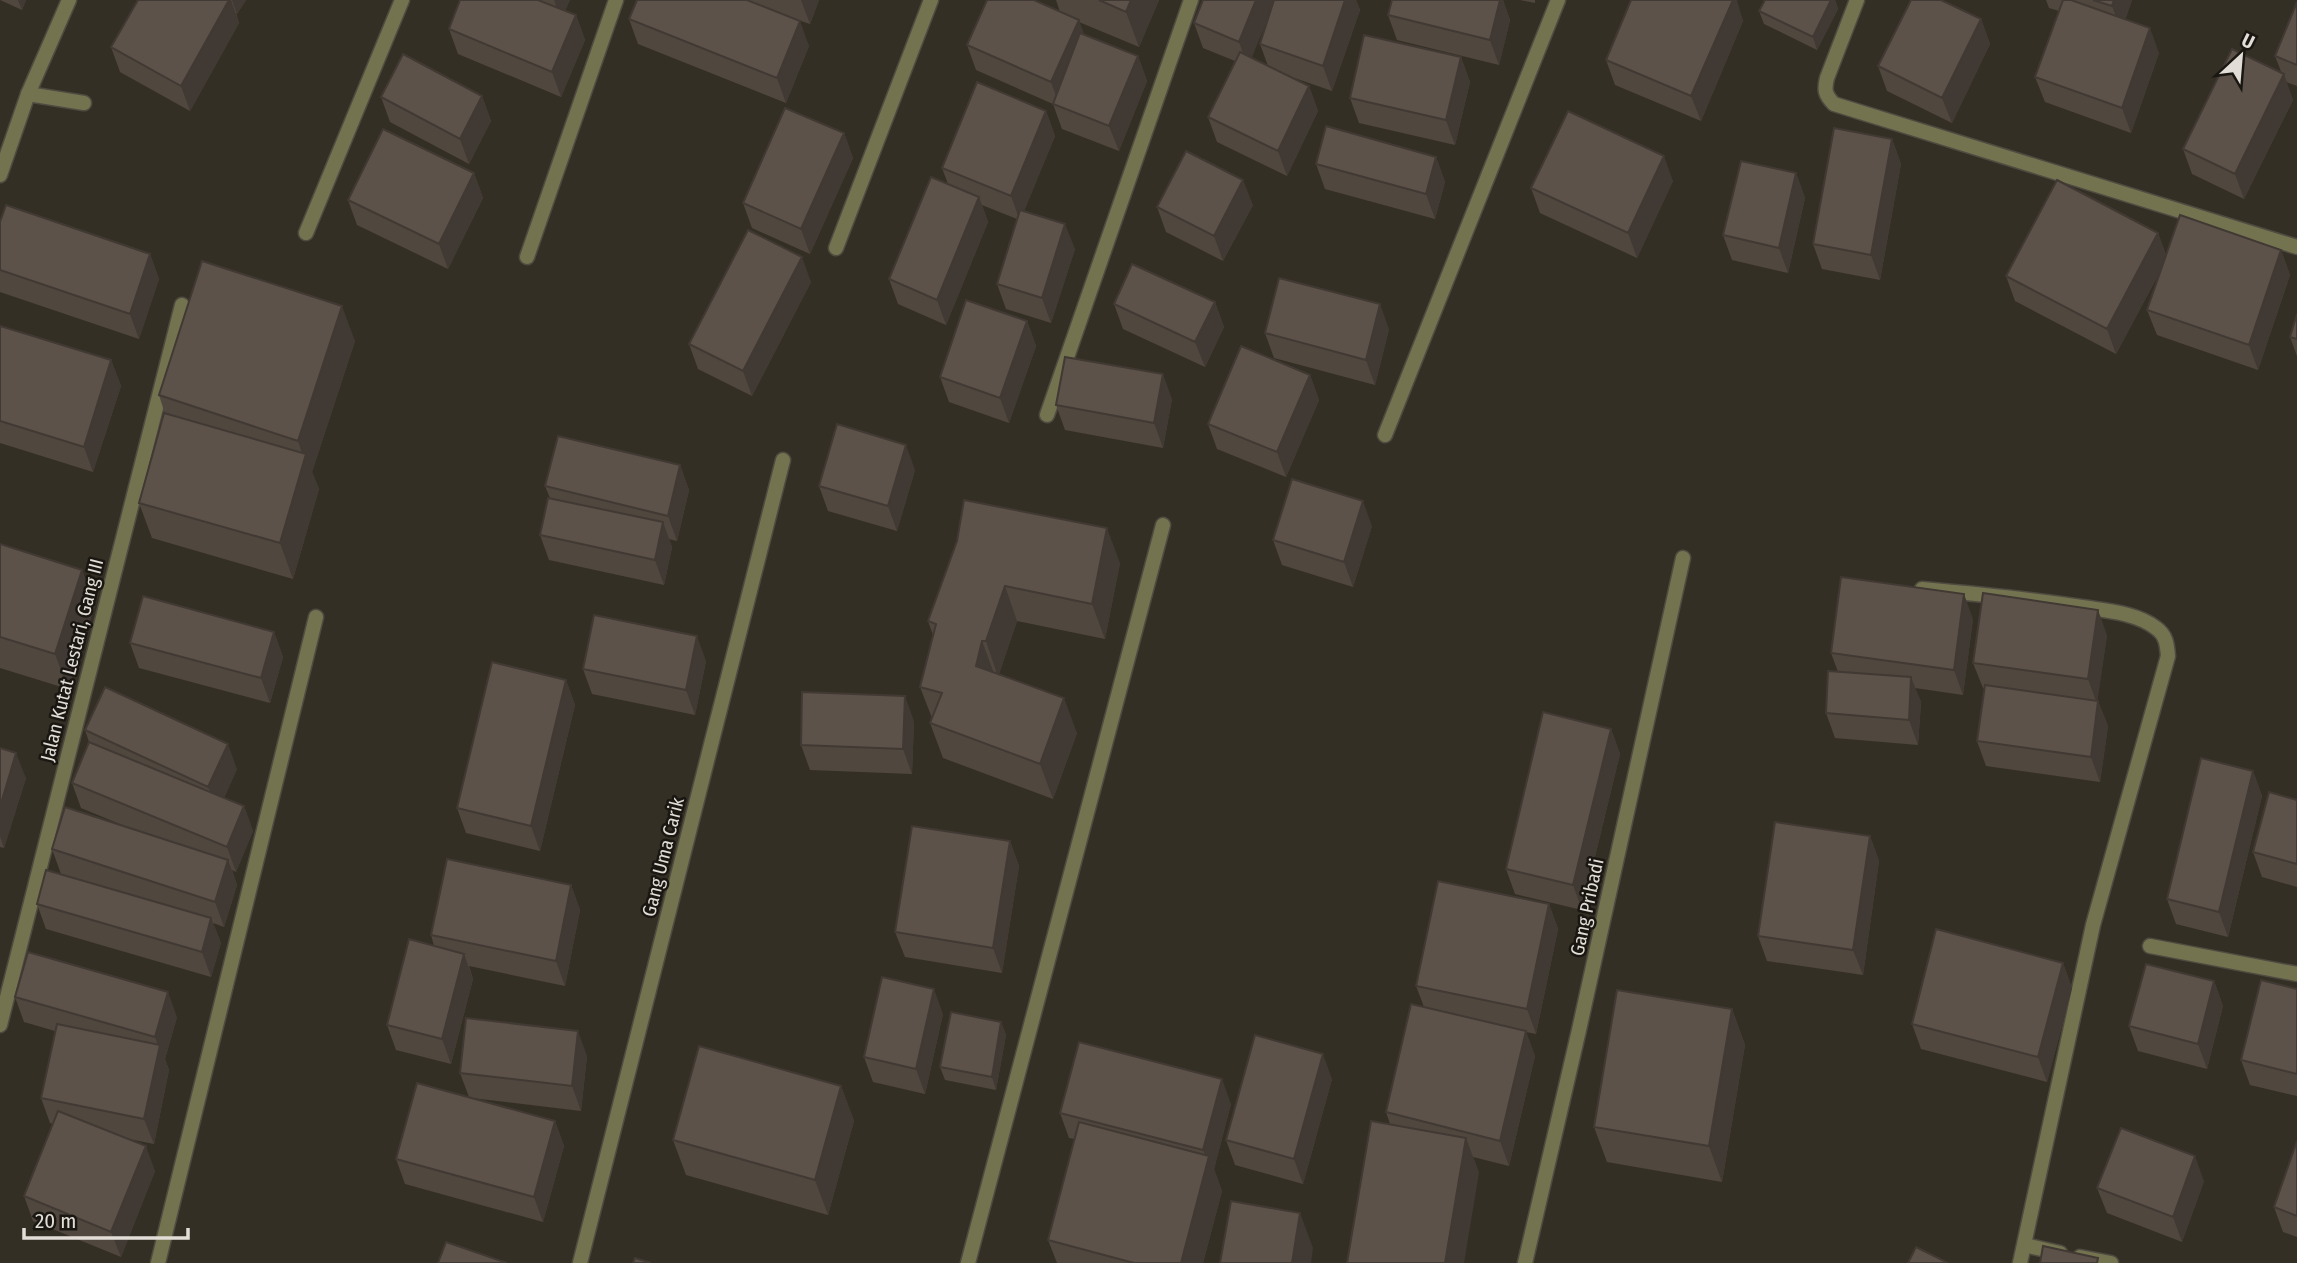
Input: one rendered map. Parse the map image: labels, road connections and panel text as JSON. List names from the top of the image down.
{
  "streets": {
    "street": ["Jalan Kutat Lestari, Gang III", "Gang Uma Carik", "Gang Pribadi"]
  },
  "scale_bar": "20 m",
  "north": "top right"
}
